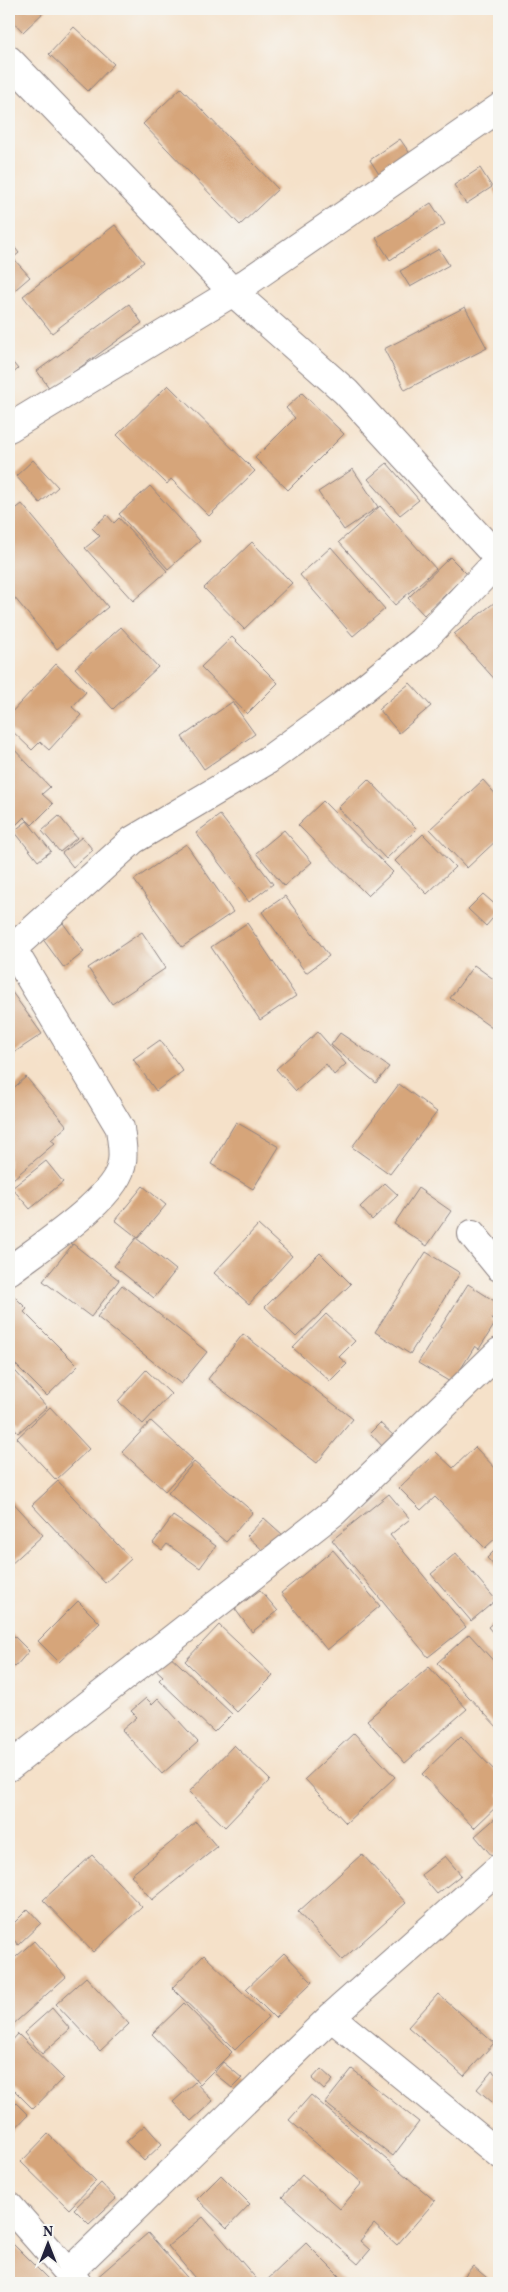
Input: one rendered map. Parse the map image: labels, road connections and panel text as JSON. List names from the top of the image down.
{
  "north": "top"
}
